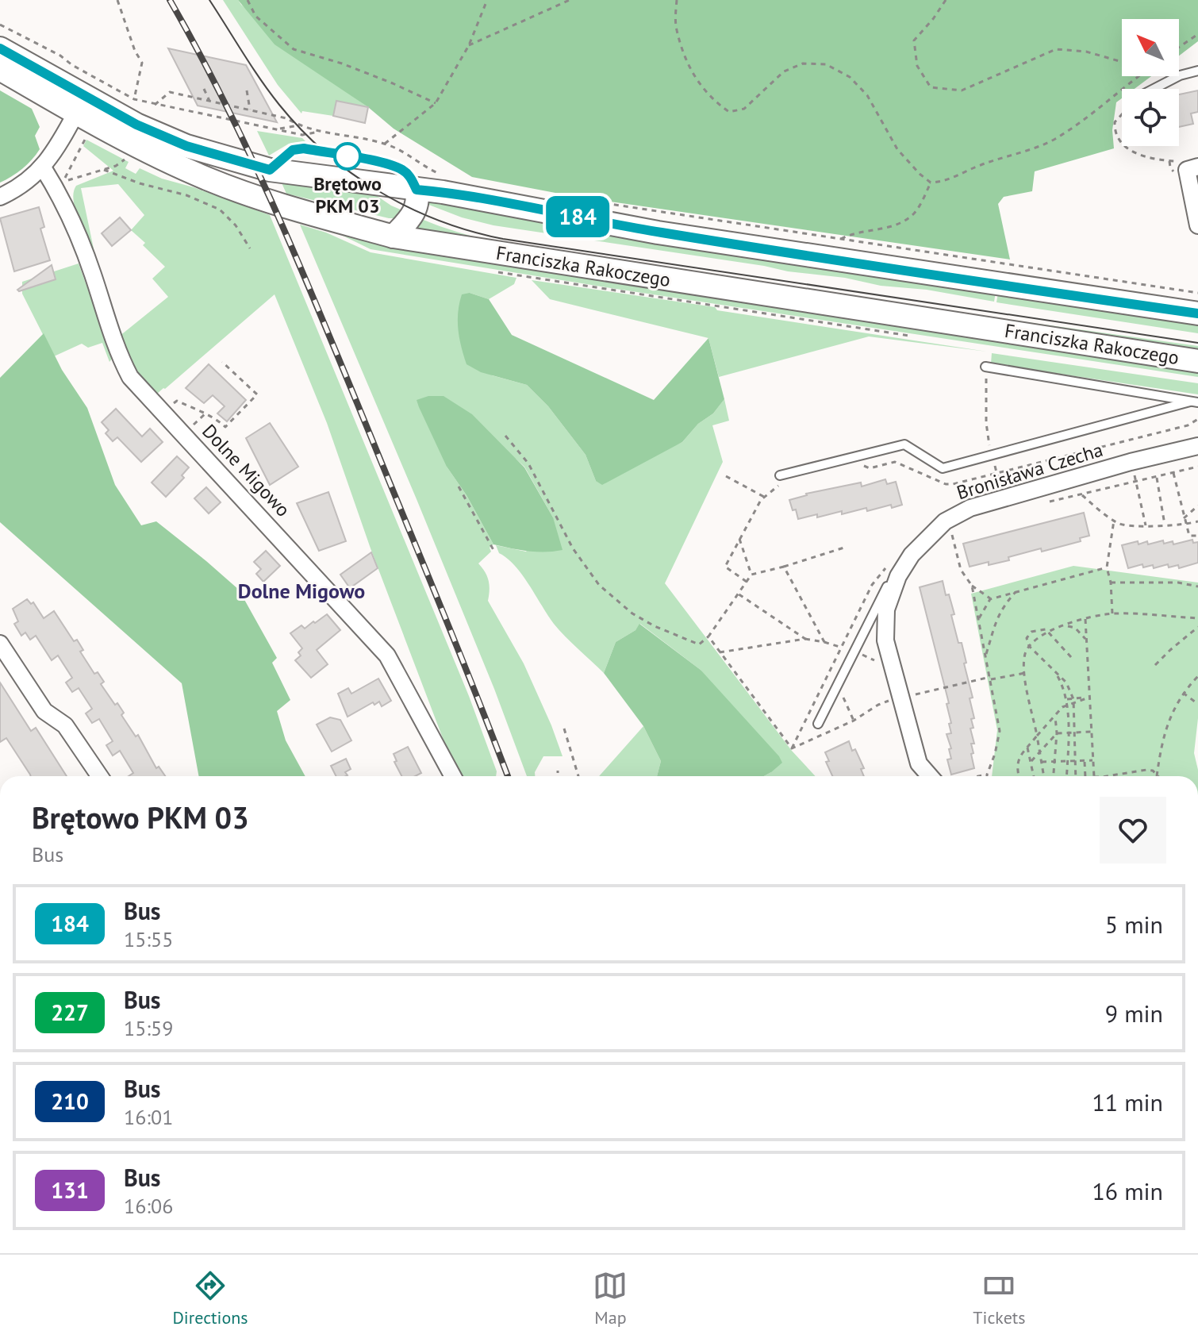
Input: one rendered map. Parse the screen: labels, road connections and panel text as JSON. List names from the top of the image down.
{
  "streets": {
    "main road": ["Franciszka Rakoczego"],
    "street": ["Dolne Migowo", "Bronisława Czecha"]
  },
  "districts": ["Dolne Migowo"],
  "places": ["Brętowo PKM 03"],
  "lines": ["bus line 184"],
  "north": "top left",
  "page": {
    "on_map": "184",
    "heading": ["Brętowo PKM 03", "Bus"],
    "list": [
      {
        "mark": "184",
        "name": "Bus",
        "note": "15:55",
        "value": "5 min"
      },
      {
        "mark": "227",
        "name": "Bus",
        "note": "15:59",
        "value": "9 min"
      },
      {
        "mark": "210",
        "name": "Bus",
        "note": "16:01",
        "value": "11 min"
      },
      {
        "mark": "131",
        "name": "Bus",
        "note": "16:06",
        "value": "16 min"
      }
    ],
    "tabs": ["Directions", "Map", "Tickets"]
  }
}
